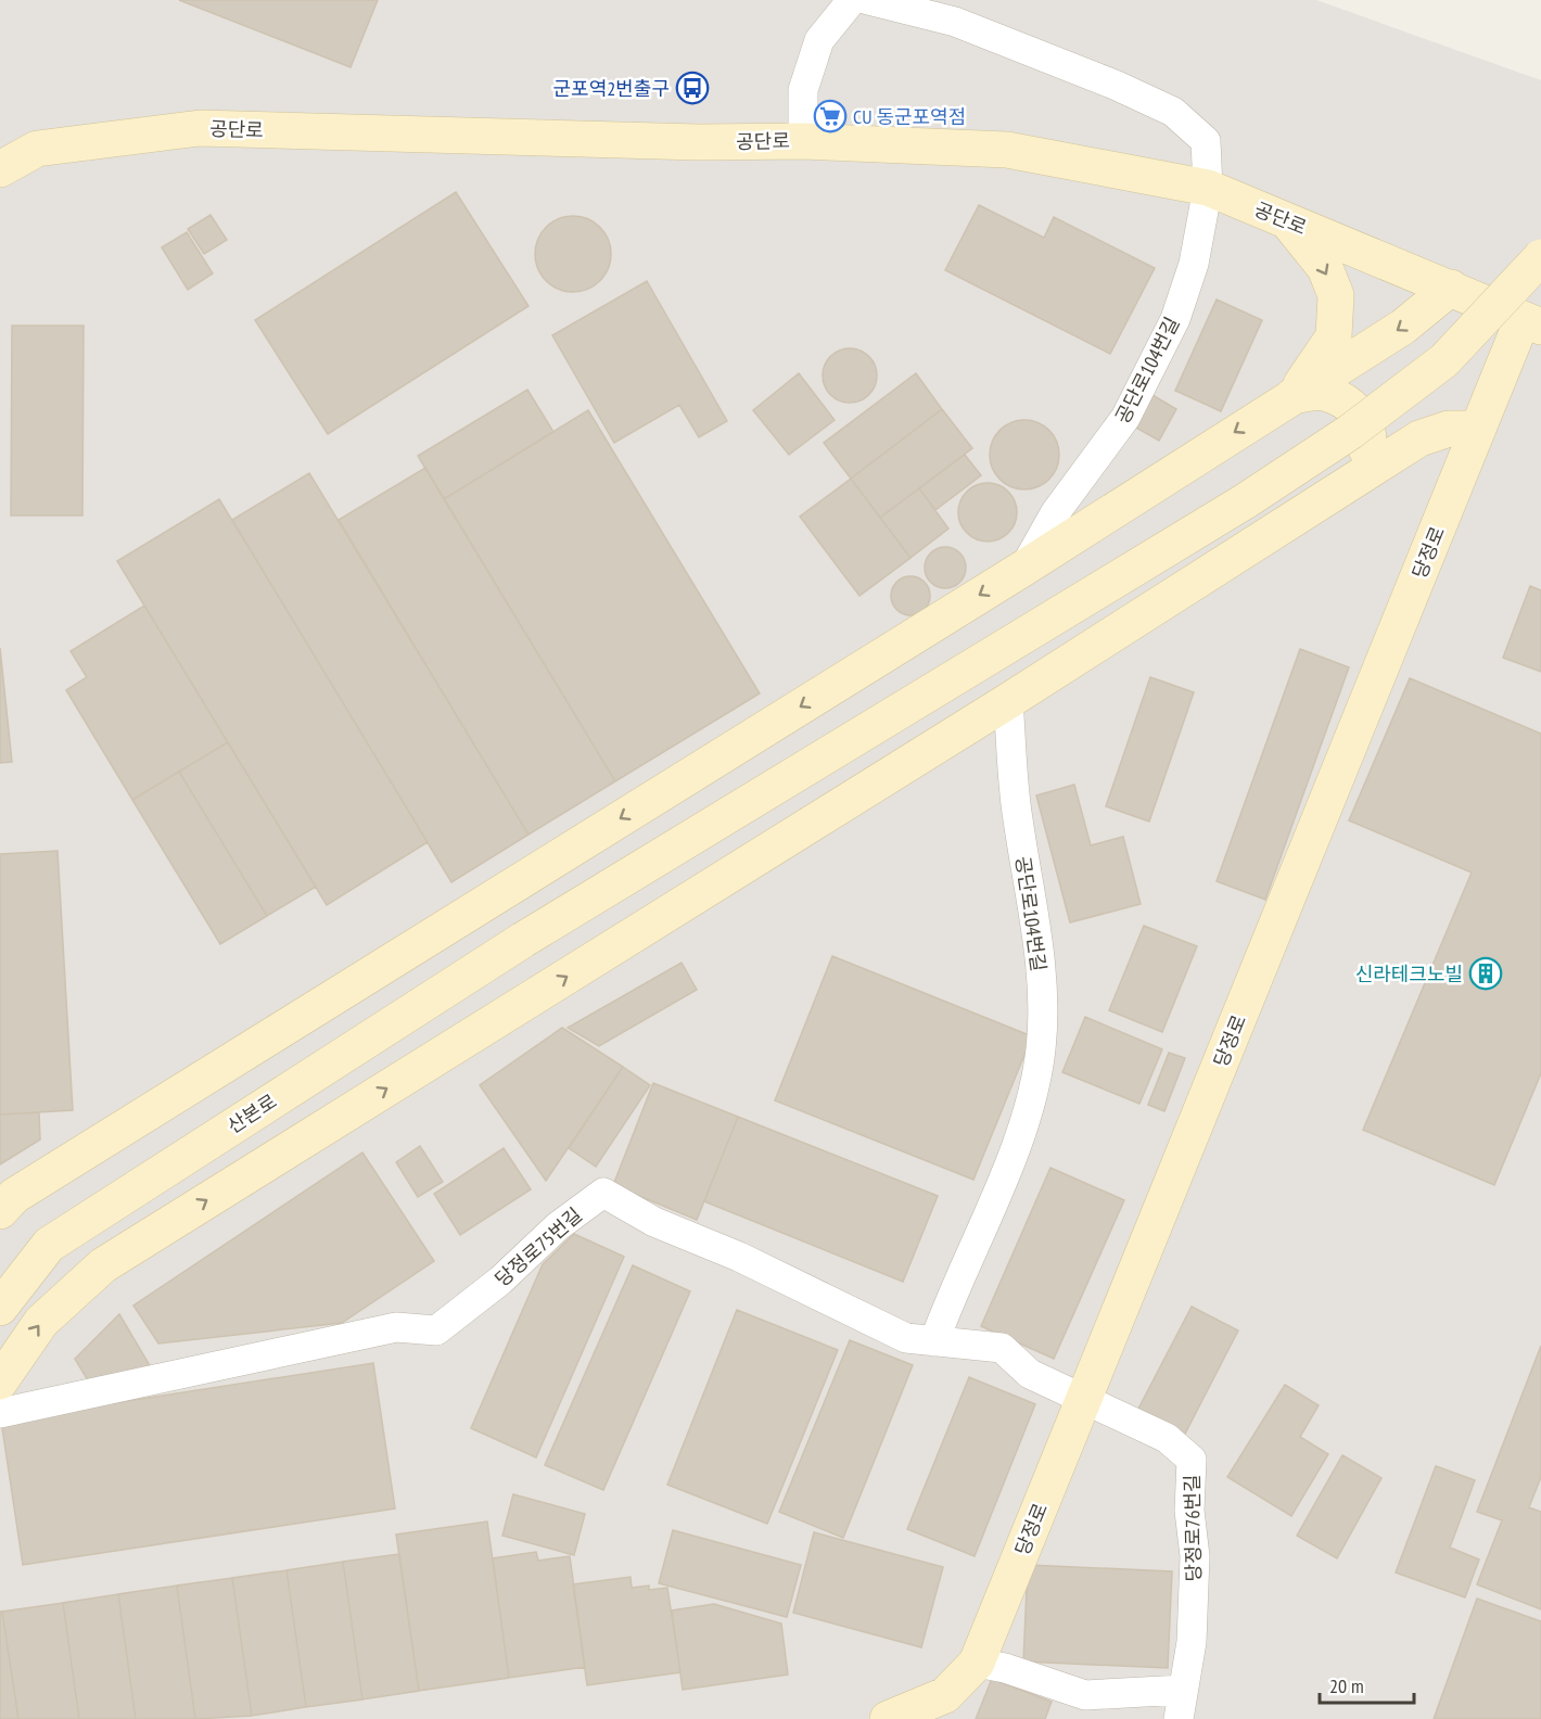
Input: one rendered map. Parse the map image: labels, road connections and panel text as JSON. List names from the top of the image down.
{
  "streets": {
    "street": [
      "공단로",
      "공단로104번길",
      "당정로",
      "산본로",
      "당정로75번길",
      "당정로76번길"
    ]
  },
  "crossings": [
    ["공단로", "공단로104번길"],
    ["공단로", "당정로"],
    ["공단로104번길", "당정로75번길"],
    ["당정로", "당정로75번길"],
    ["당정로", "당정로76번길"],
    ["당정로75번길", "당정로76번길"]
  ],
  "places": {
    "bus stop": ["군포역2번출구"],
    "supermarket": ["CU 동군포역점"],
    "building": ["신라테크노빌"]
  },
  "scale_bar": "20 m"
}
